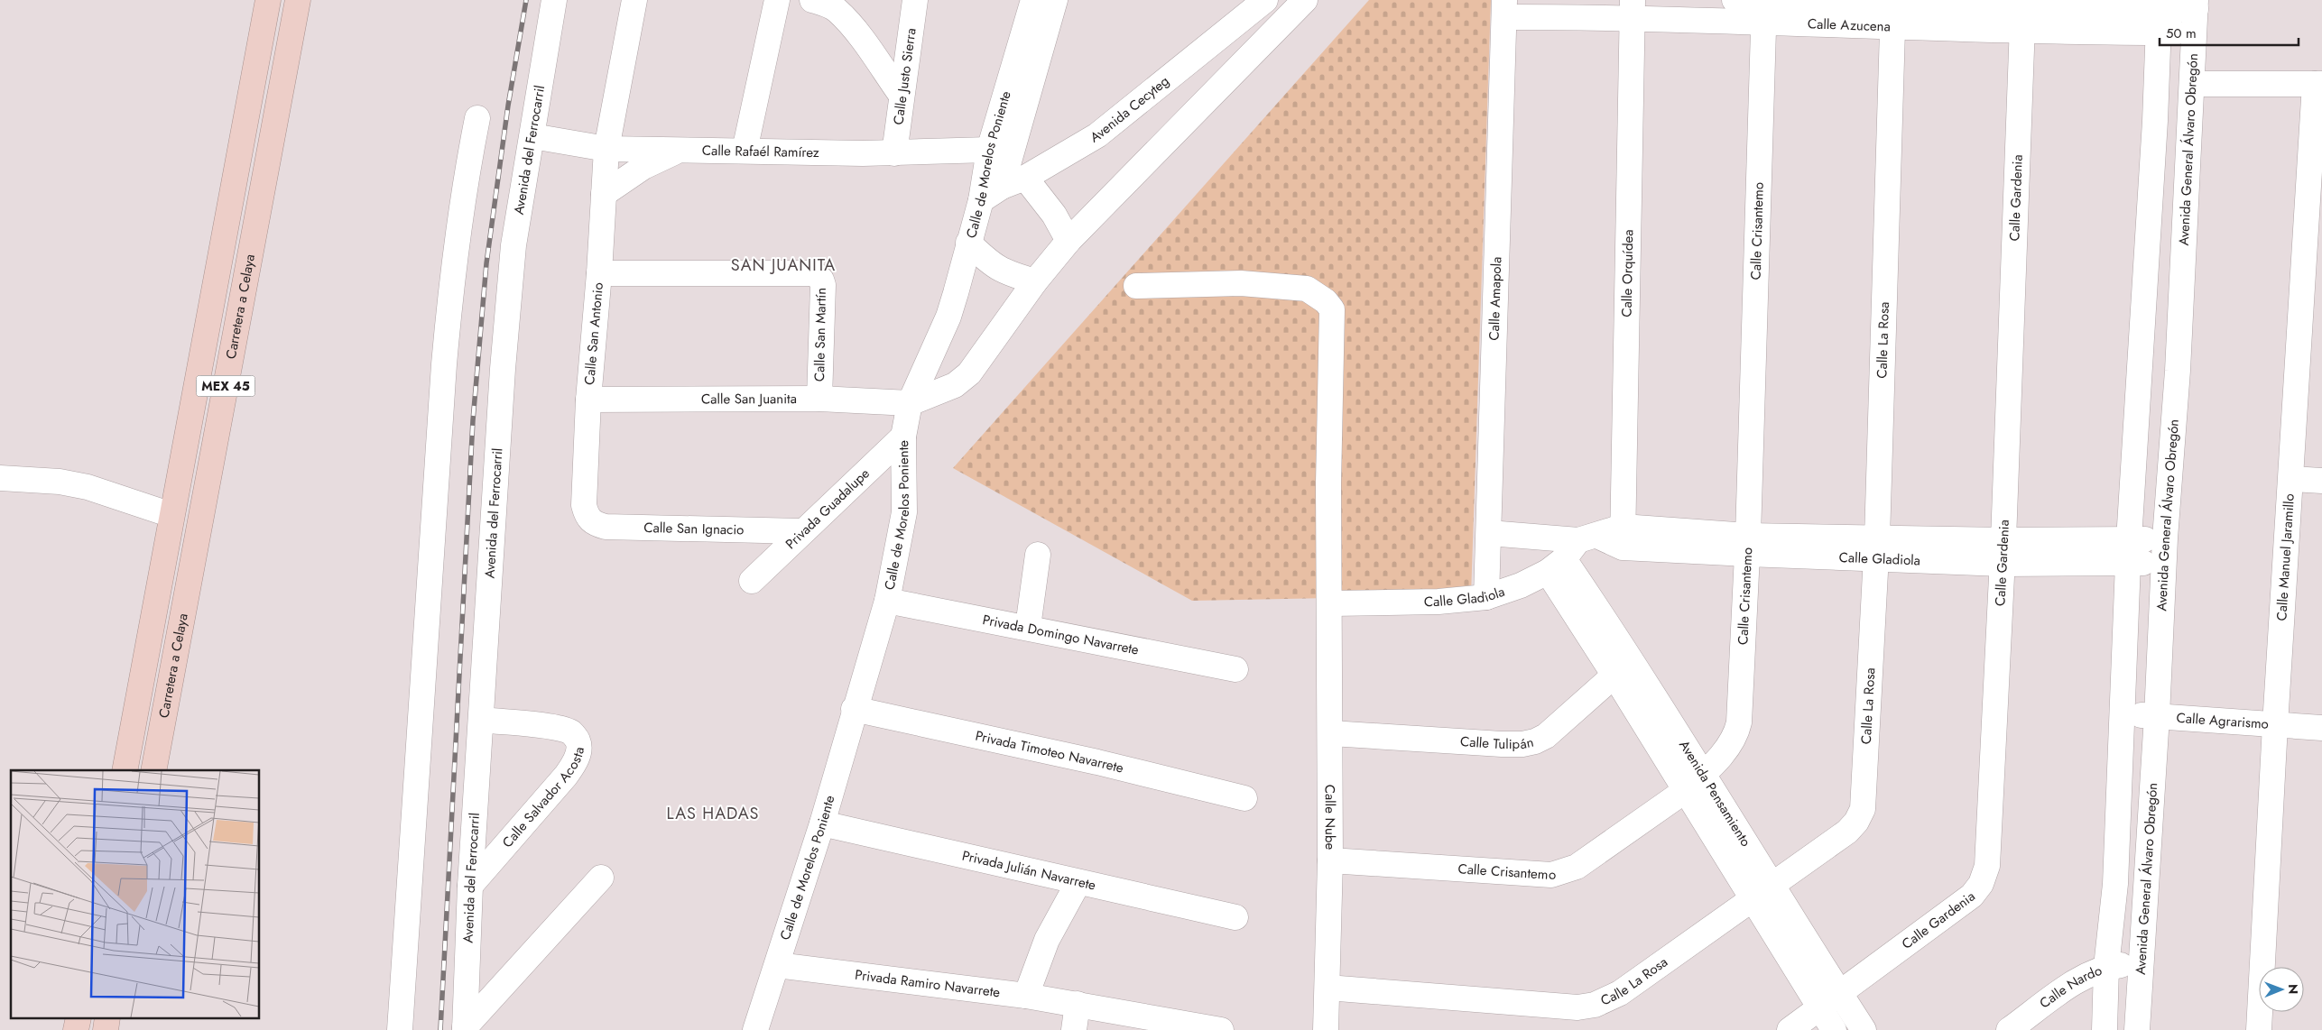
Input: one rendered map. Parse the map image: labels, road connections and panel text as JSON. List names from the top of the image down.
{
  "streets": {
    "highway": ["Carretera a Celaya", "MEX 45"],
    "street": [
      "Calle Azucena",
      "Calle Justo Sierra",
      "Avenida Cecyteg",
      "Avenida del Ferrocarril",
      "Avenida General Álvaro Obregón",
      "Calle Rafaél Ramírez",
      "Calle de Morelos Poniente",
      "Calle Gardenia",
      "Calle Crisantemo",
      "Calle Orquídea",
      "Calle Amapola",
      "Calle San Antonio",
      "Calle San Martín",
      "Calle La Rosa",
      "Calle San Juanita",
      "Privada Guadalupe",
      "Calle San Ignacio",
      "Calle Manuel Jaramillo",
      "Calle Gladiola",
      "Privada Domingo Navarrete",
      "Calle Agrarismo",
      "Calle Tulipán",
      "Privada Timoteo Navarrete",
      "Avenida Pensamiento",
      "Calle Salvador Acosta",
      "Calle Nube",
      "Privada Julián Navarrete",
      "Privada Ramiro Navarrete",
      "Calle Nardo"
    ]
  },
  "crossings": [
    ["Calle Azucena", "Avenida General Álvaro Obregón"],
    ["Calle Azucena", "Calle Gardenia"],
    ["Calle Azucena", "Calle Crisantemo"],
    ["Calle Azucena", "Calle Orquídea"],
    ["Calle Azucena", "Calle Amapola"],
    ["Calle Azucena", "Calle La Rosa"],
    ["Calle Justo Sierra", "Calle Rafaél Ramírez"],
    ["Avenida Cecyteg", "Calle de Morelos Poniente"],
    ["Avenida del Ferrocarril", "Calle Rafaél Ramírez"],
    ["Avenida del Ferrocarril", "Calle Salvador Acosta"],
    ["Avenida General Álvaro Obregón", "Calle Gladiola"],
    ["Avenida General Álvaro Obregón", "Calle Agrarismo"],
    ["Avenida General Álvaro Obregón", "Calle Nardo"],
    ["Calle Rafaél Ramírez", "Calle de Morelos Poniente"],
    ["Calle Rafaél Ramírez", "Calle San Antonio"],
    ["Calle de Morelos Poniente", "Calle San Juanita"],
    ["Calle de Morelos Poniente", "Privada Guadalupe"],
    ["Calle de Morelos Poniente", "Privada Domingo Navarrete"],
    ["Calle de Morelos Poniente", "Privada Timoteo Navarrete"],
    ["Calle de Morelos Poniente", "Privada Julián Navarrete"],
    ["Calle de Morelos Poniente", "Privada Ramiro Navarrete"],
    ["Calle Gardenia", "Calle Gladiola"],
    ["Calle Gardenia", "Avenida Pensamiento"],
    ["Calle Crisantemo", "Calle Gladiola"],
    ["Calle Crisantemo", "Avenida Pensamiento"],
    ["Calle Crisantemo", "Calle Nube"],
    ["Calle Orquídea", "Calle Gladiola"],
    ["Calle Amapola", "Calle Gladiola"],
    ["Calle San Antonio", "Calle San Martín"],
    ["Calle San Antonio", "Calle San Juanita"],
    ["Calle San Antonio", "Calle San Ignacio"],
    ["Calle San Martín", "Calle San Juanita"],
    ["Calle La Rosa", "Calle Gladiola"],
    ["Calle La Rosa", "Avenida Pensamiento"],
    ["Calle La Rosa", "Calle Nube"],
    ["Privada Guadalupe", "Calle San Ignacio"],
    ["Calle Manuel Jaramillo", "Calle Agrarismo"],
    ["Calle Gladiola", "Avenida Pensamiento"],
    ["Calle Gladiola", "Calle Nube"],
    ["Calle Tulipán", "Avenida Pensamiento"],
    ["Calle Tulipán", "Calle Nube"]
  ],
  "districts": ["SAN JUANITA", "LAS HADAS"],
  "scale_bar": "50 m",
  "north": "right"
}
